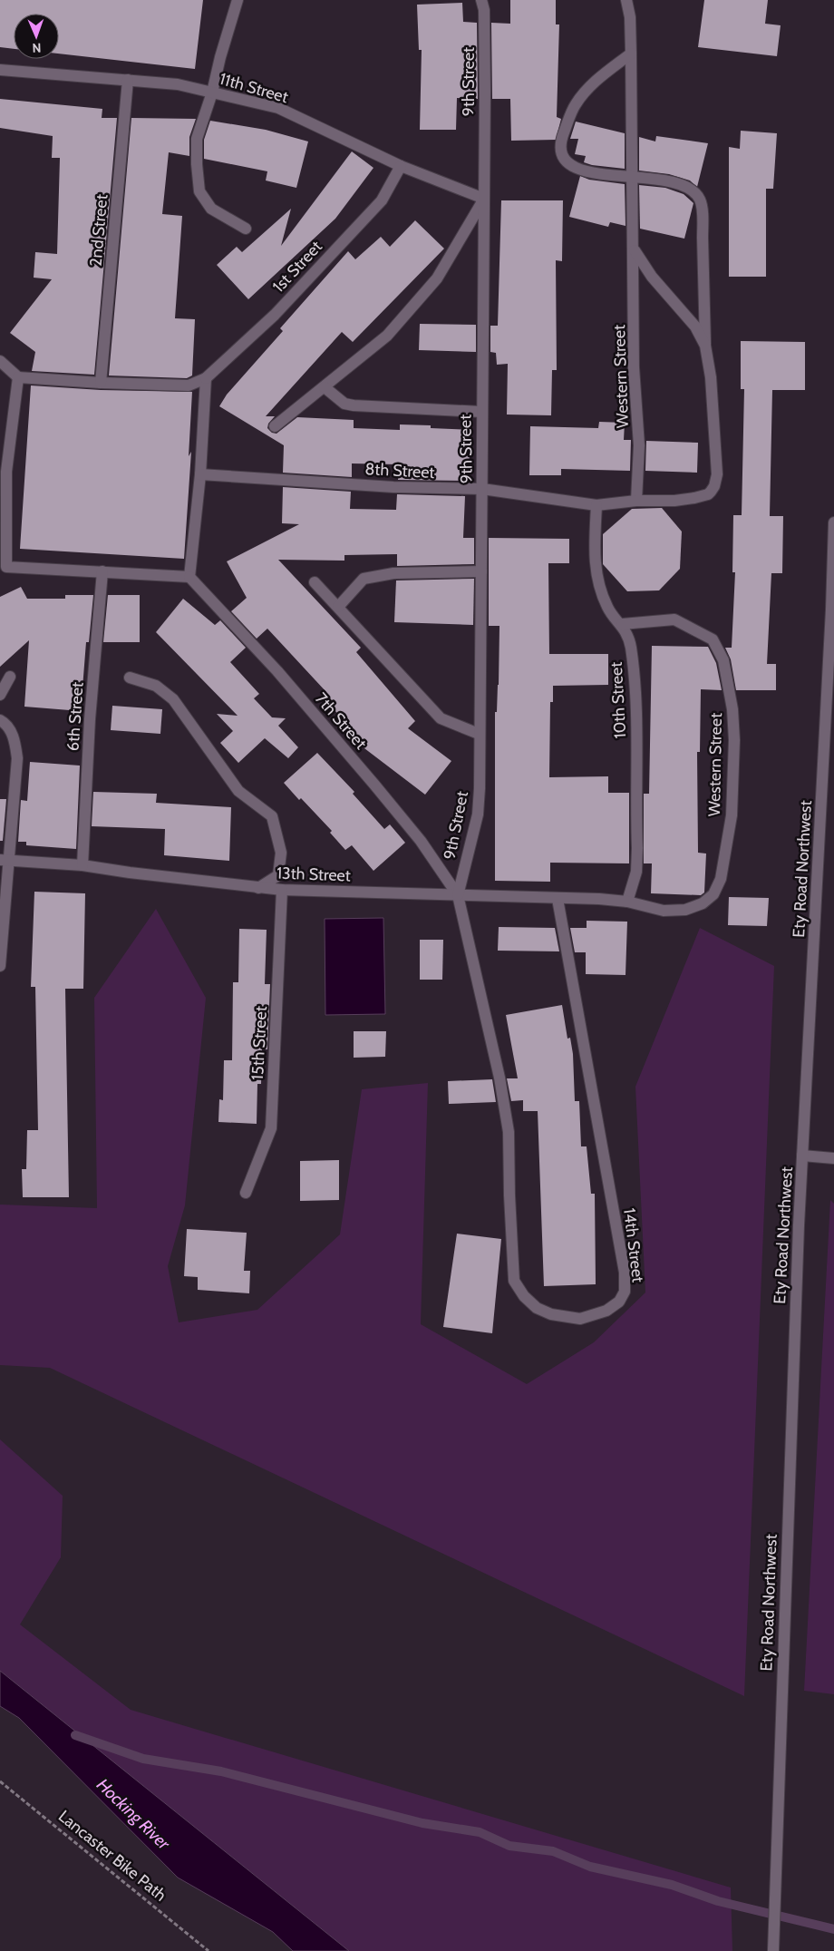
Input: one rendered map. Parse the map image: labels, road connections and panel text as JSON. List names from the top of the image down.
{
  "streets": {
    "street": [
      "9th Street",
      "11th Street",
      "2nd Street",
      "1st Street",
      "Western Street",
      "8th Street",
      "10th Street",
      "6th Street",
      "7th Street",
      "Ety Road Northwest",
      "13th Street",
      "15th Street",
      "14th Street"
    ],
    "path": ["Lancaster Bike Path"]
  },
  "crossings": [
    ["9th Street", "11th Street"],
    ["9th Street", "8th Street"],
    ["9th Street", "7th Street"],
    ["9th Street", "13th Street"],
    ["9th Street", "14th Street"],
    ["11th Street", "2nd Street"],
    ["11th Street", "1st Street"],
    ["Western Street", "10th Street"],
    ["Western Street", "13th Street"],
    ["8th Street", "10th Street"],
    ["10th Street", "13th Street"],
    ["6th Street", "13th Street"],
    ["7th Street", "13th Street"],
    ["7th Street", "14th Street"],
    ["13th Street", "15th Street"],
    ["13th Street", "14th Street"]
  ],
  "water": ["Hocking River"],
  "north": "bottom"
}
